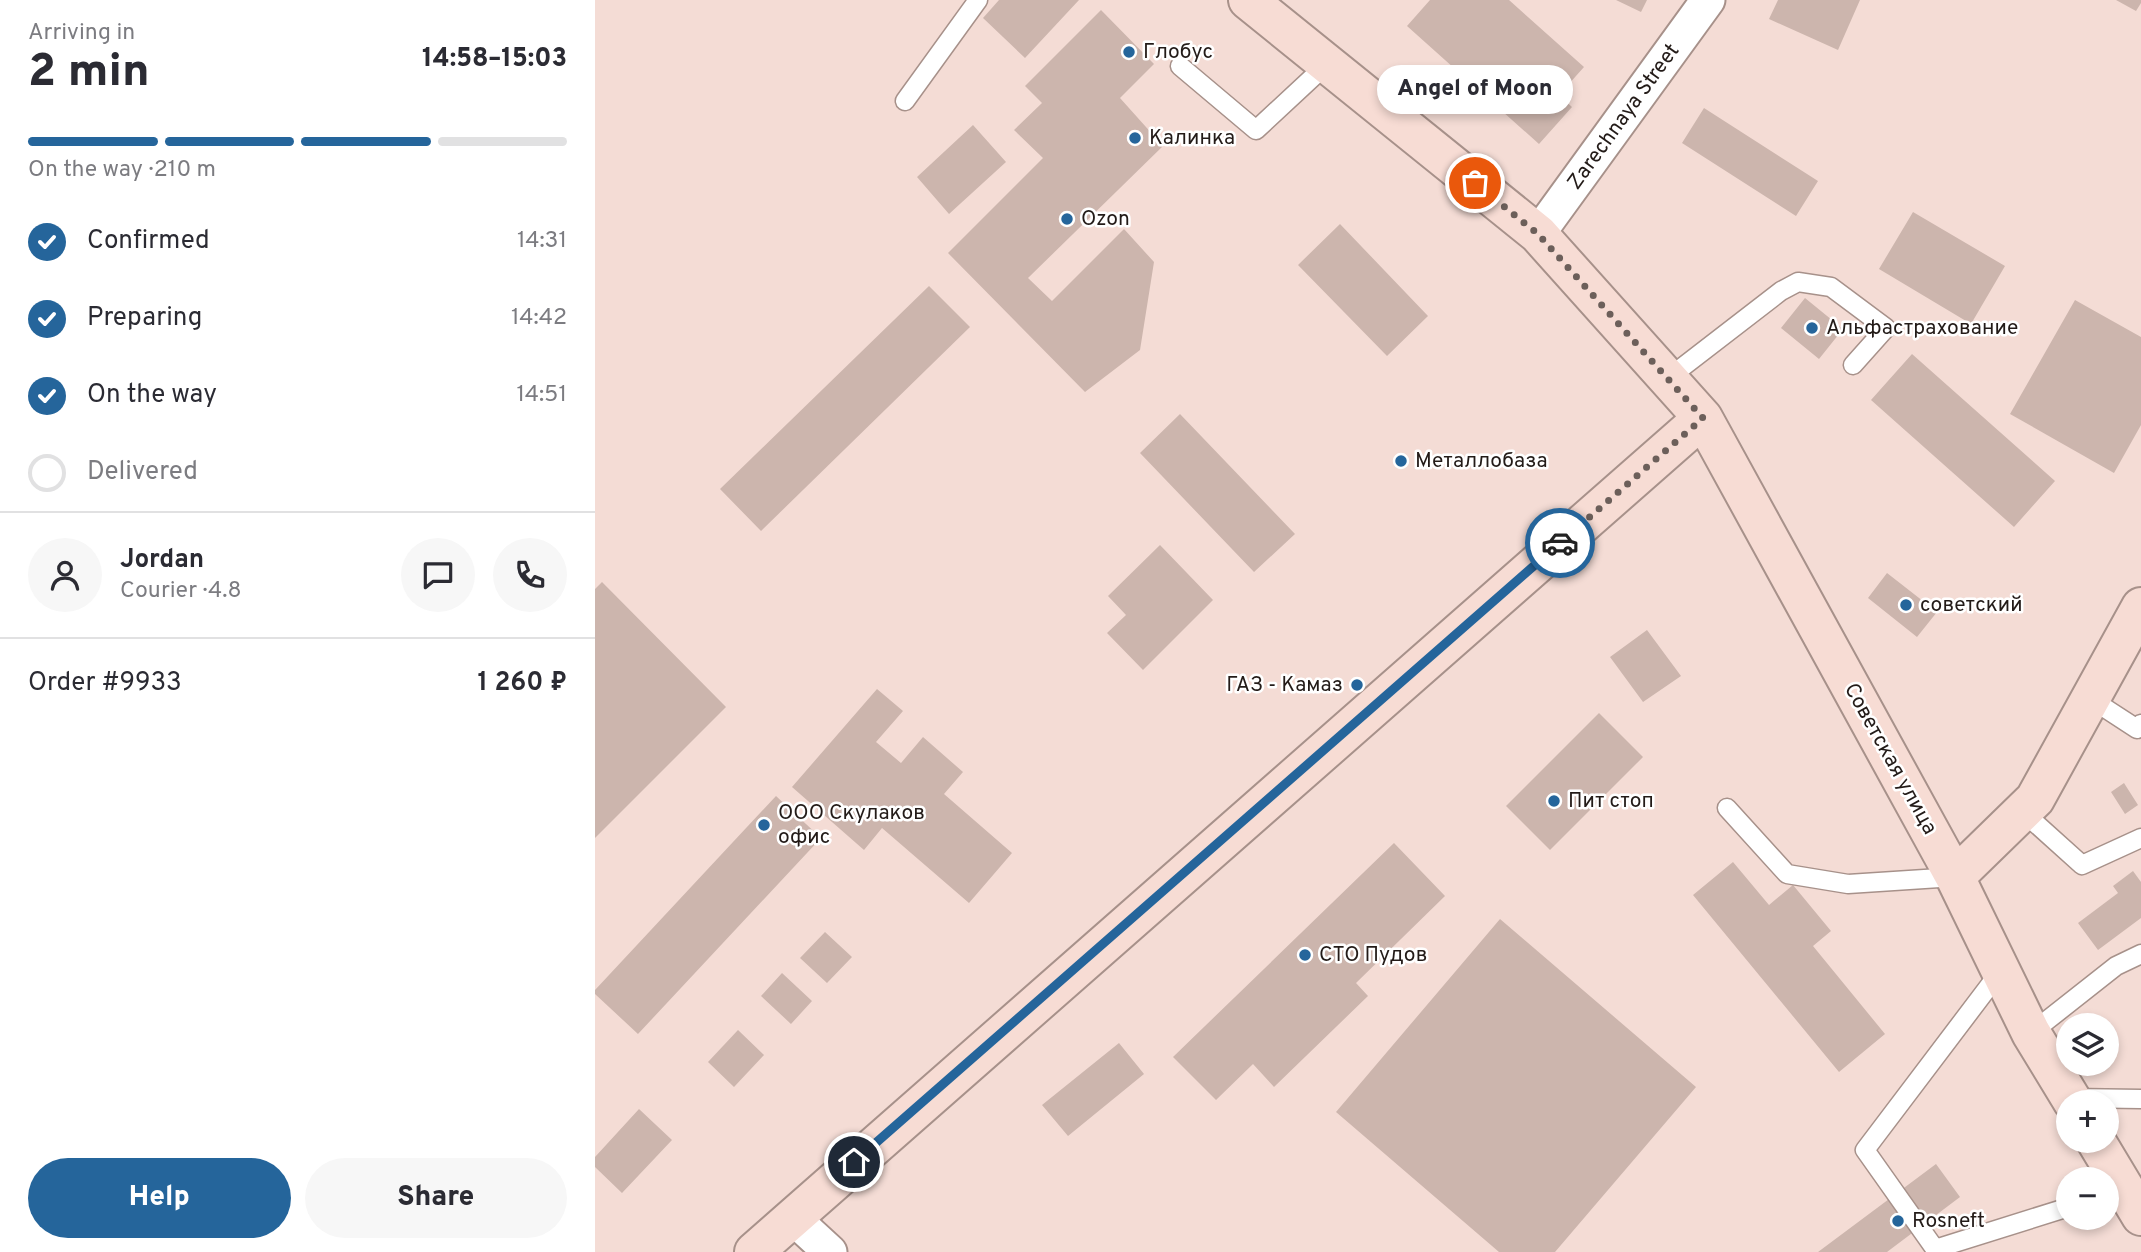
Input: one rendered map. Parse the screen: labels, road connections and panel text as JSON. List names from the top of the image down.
{
  "streets": {
    "main road": ["Советская улица"],
    "street": ["Zarechnaya Street"]
  },
  "crossings": [
    ["Zarechnaya Street", "Советская улица"]
  ],
  "places": [
    "Глобус",
    "Калинка",
    "Angel of Moon",
    "Ozon",
    "Альфастрахование",
    "Металлобаза",
    "советский",
    "ГАЗ - Камаз",
    "Пит стоп",
    "ООО Скулаков офис",
    "СТО Пудов",
    "Rosneft"
  ],
  "page": {
    "heading": ["2 min", "Arriving in", "14:58–15:03"],
    "panel": [
      "Jordan",
      "Courier · 4.8",
      "Order #9933",
      "1 260 ₽"
    ],
    "bubble": "Angel of Moon",
    "bar": "On the way · 210 m",
    "list": [
      ["Confirmed", "14:31"],
      ["Preparing", "14:42"],
      ["On the way", "14:51"],
      "Delivered"
    ],
    "map_buttons": ["+", "−"],
    "buttons": ["Help", "Share"]
  }
}
